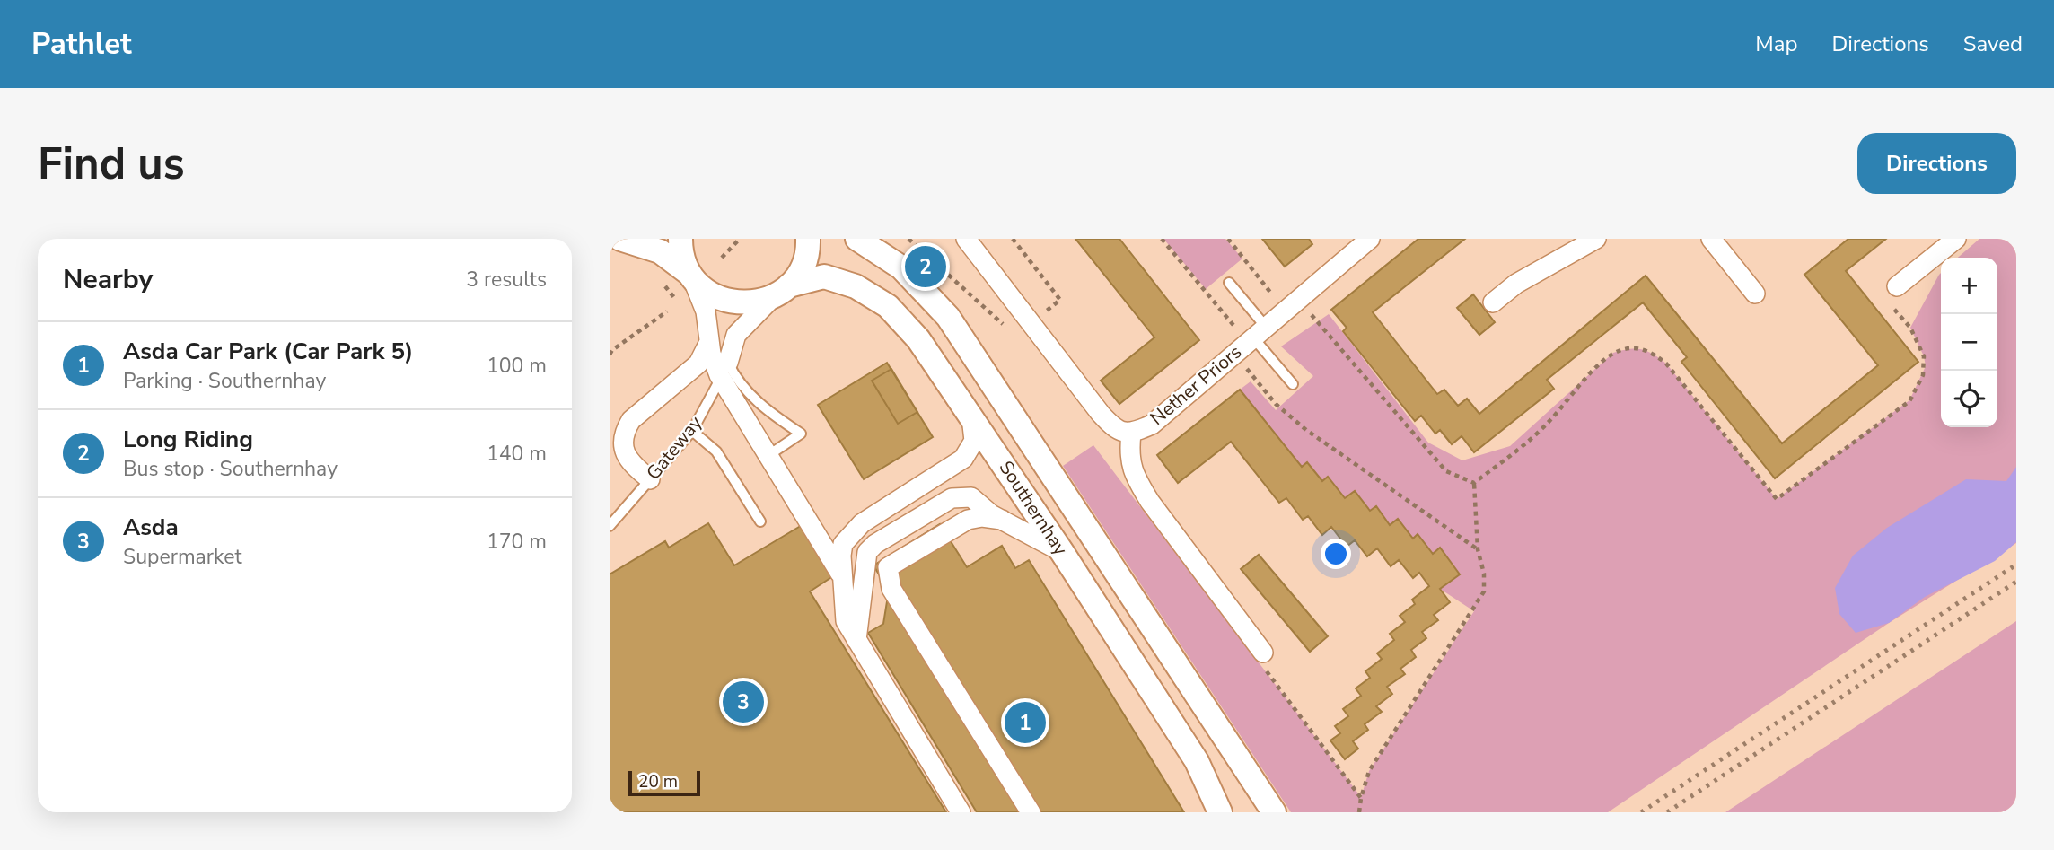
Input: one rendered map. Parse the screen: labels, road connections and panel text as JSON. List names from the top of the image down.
{
  "streets": {
    "street": ["Nether Priors", "Southernhay"],
    "lane": ["Gateway"]
  },
  "scale_bar": "20 m",
  "page": {
    "header": "Pathlet",
    "nav": ["Map", "Directions", "Saved"],
    "buttons": "Directions",
    "title": "Find us",
    "heading": ["Nearby", "3 results"],
    "pins": ["2", "3", "1"],
    "map_buttons": ["+", "−"],
    "list": [
      {
        "mark": "1",
        "name": "Asda Car Park (Car Park 5)",
        "note": "Parking · Southernhay",
        "value": "100 m"
      },
      {
        "mark": "2",
        "name": "Long Riding",
        "note": "Bus stop · Southernhay",
        "value": "140 m"
      },
      {
        "mark": "3",
        "name": "Asda",
        "note": "Supermarket",
        "value": "170 m"
      }
    ],
    "scale": "20 m"
  }
}
